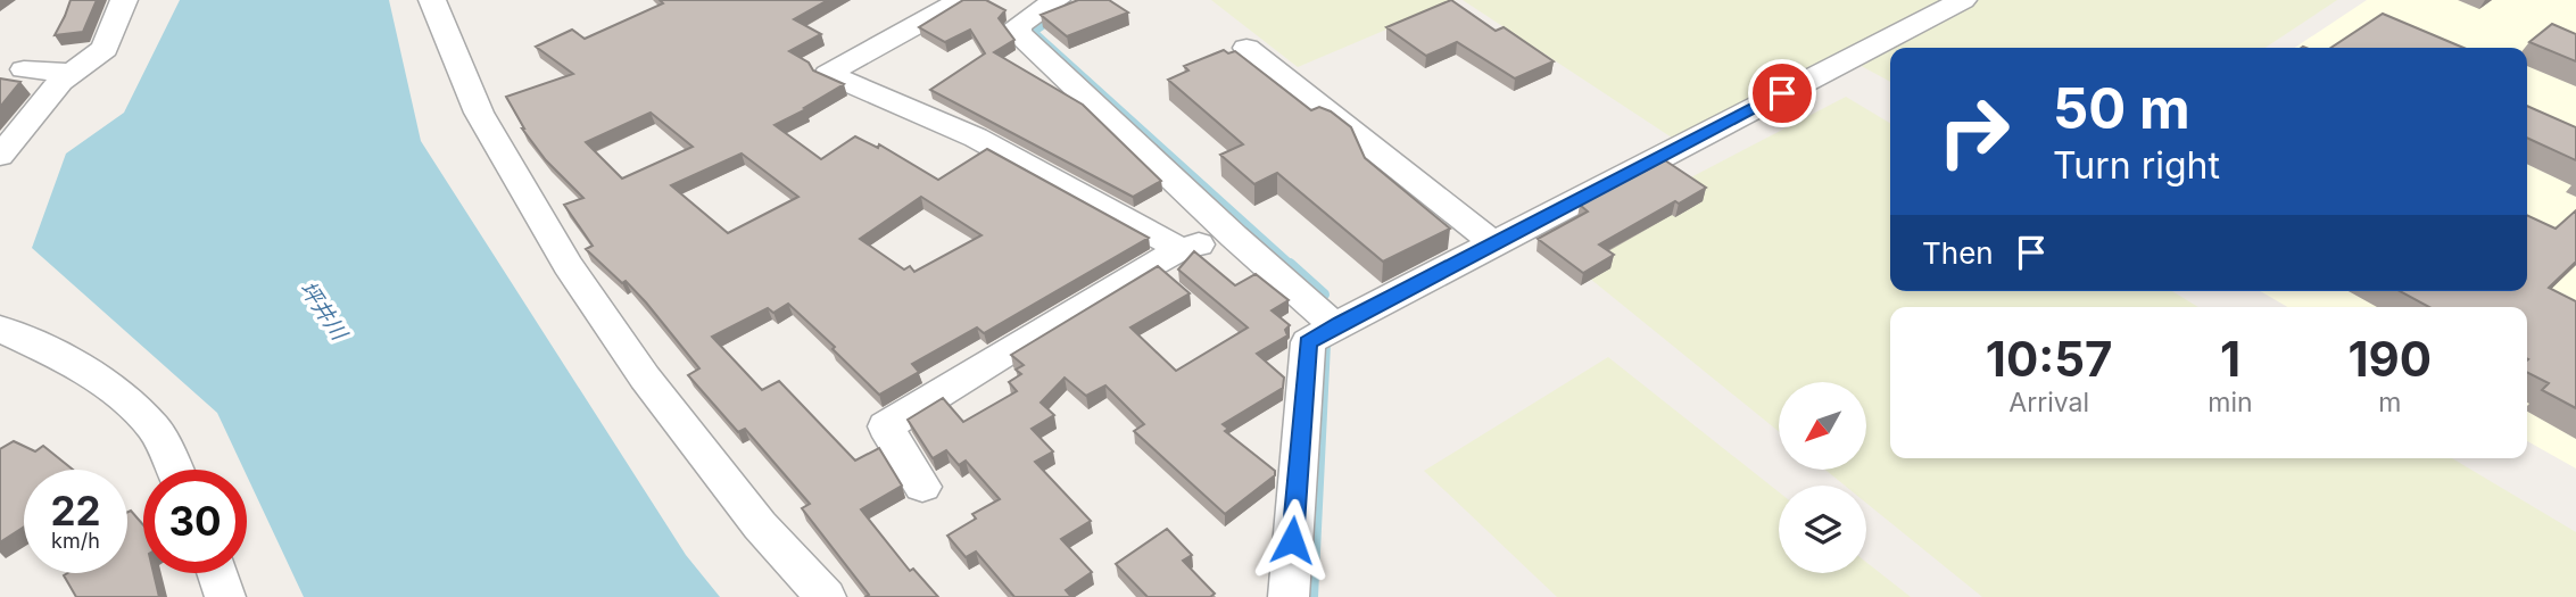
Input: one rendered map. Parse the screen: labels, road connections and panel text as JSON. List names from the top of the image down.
{
  "water": ["坪井川"],
  "north": "bottom left",
  "page": {
    "turn": ["50 m", "Turn right"],
    "then": "Then",
    "eta": [
      "10:57",
      "Arrival",
      "1",
      "min",
      "190",
      "m"
    ],
    "speed": "22 km/h",
    "limit": "30"
  }
}
